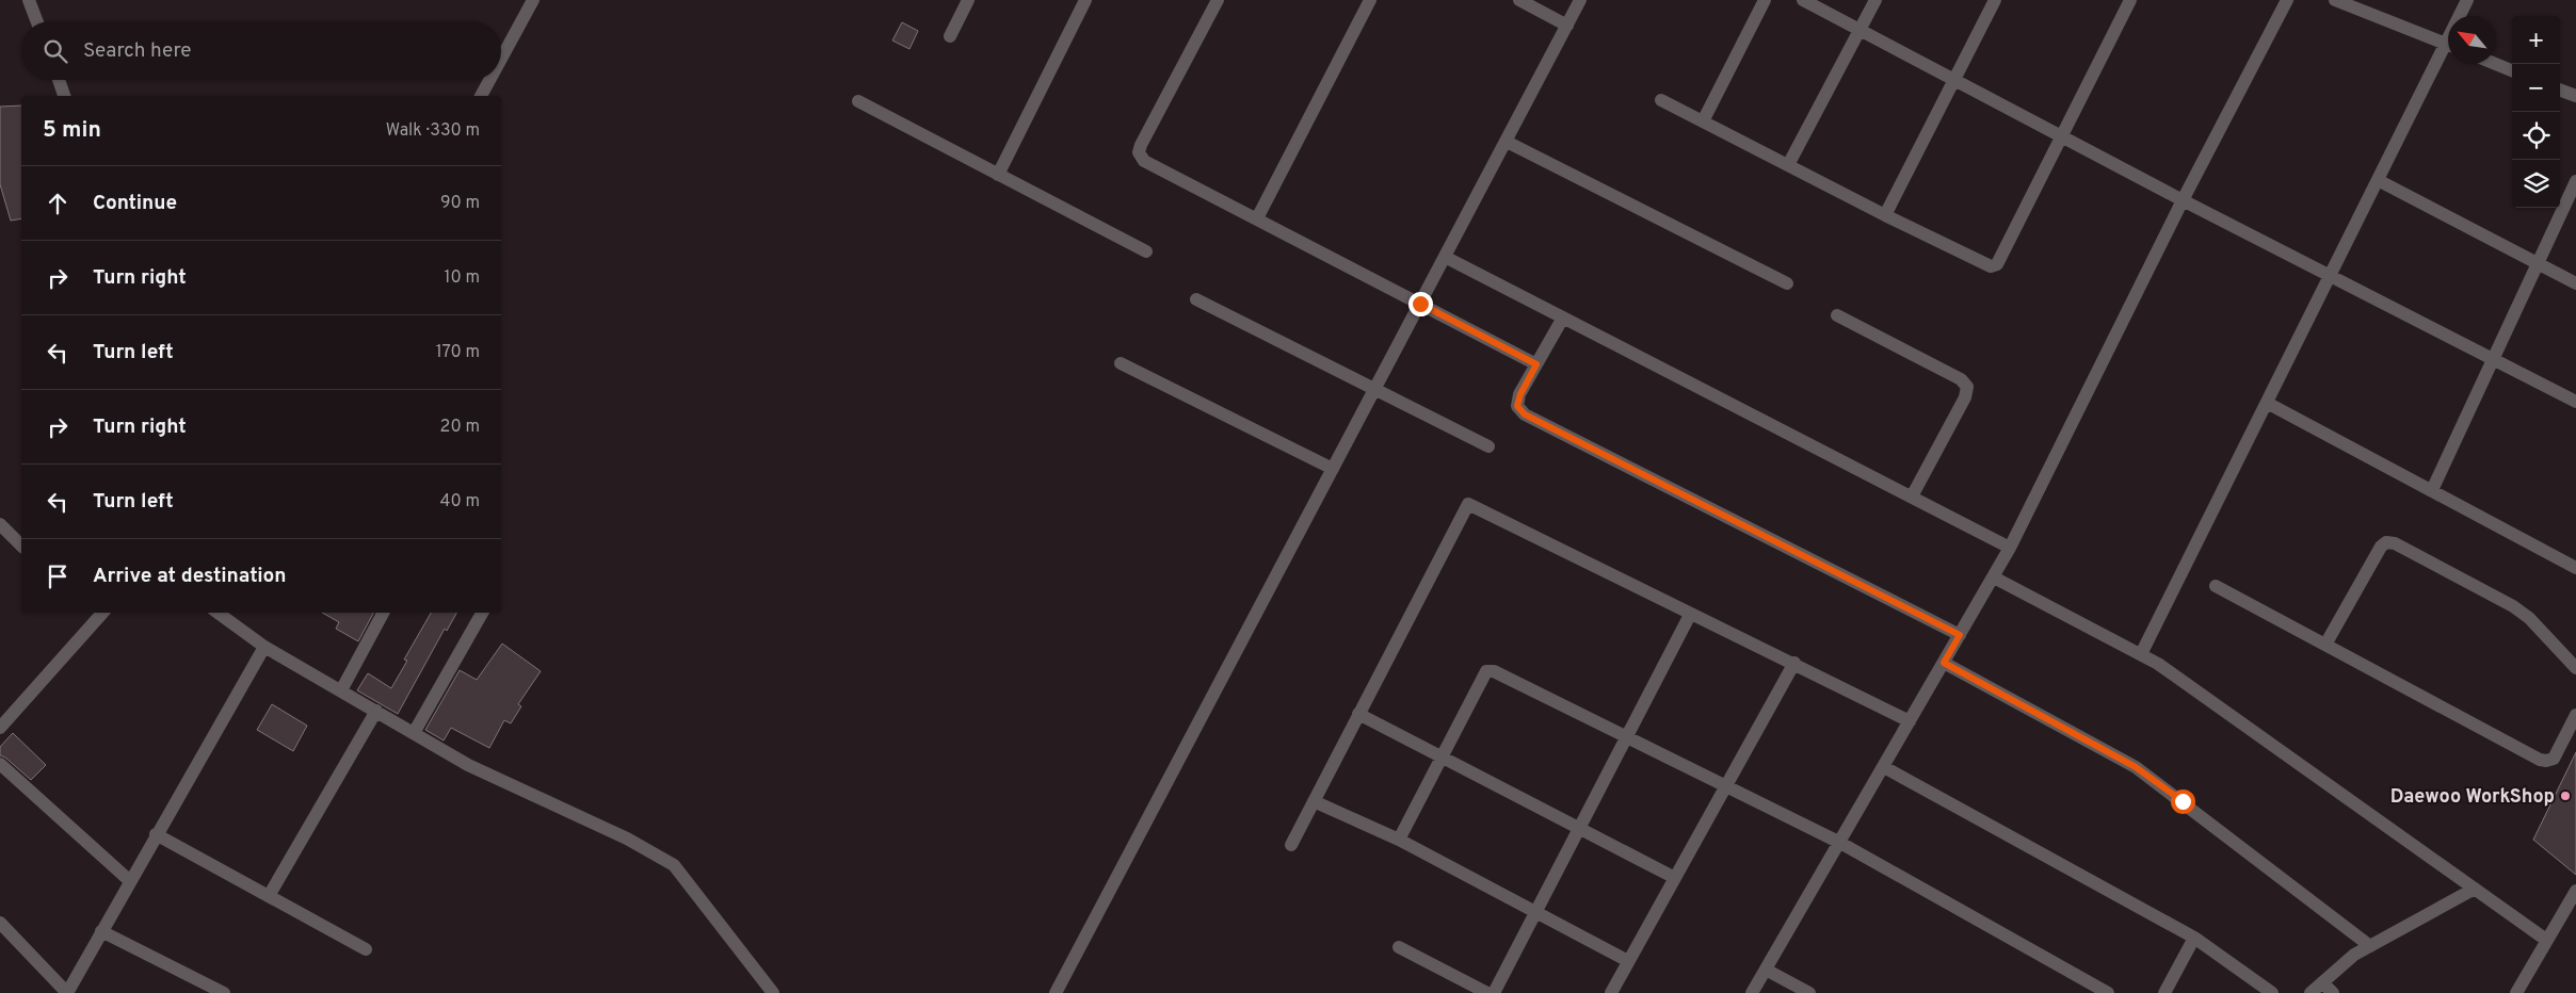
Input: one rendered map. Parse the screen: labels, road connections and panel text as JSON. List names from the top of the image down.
{
  "places": ["Daewoo WorkShop"],
  "north": "top left",
  "page": {
    "map_buttons": ["+", "−"],
    "search": "Search here",
    "heading": ["5 min", "Walk · 330 m"],
    "list": [
      ["Continue", "90 m"],
      ["Turn right", "10 m"],
      ["Turn left", "170 m"],
      ["Turn right", "20 m"],
      ["Turn left", "40 m"],
      "Arrive at destination"
    ]
  }
}
